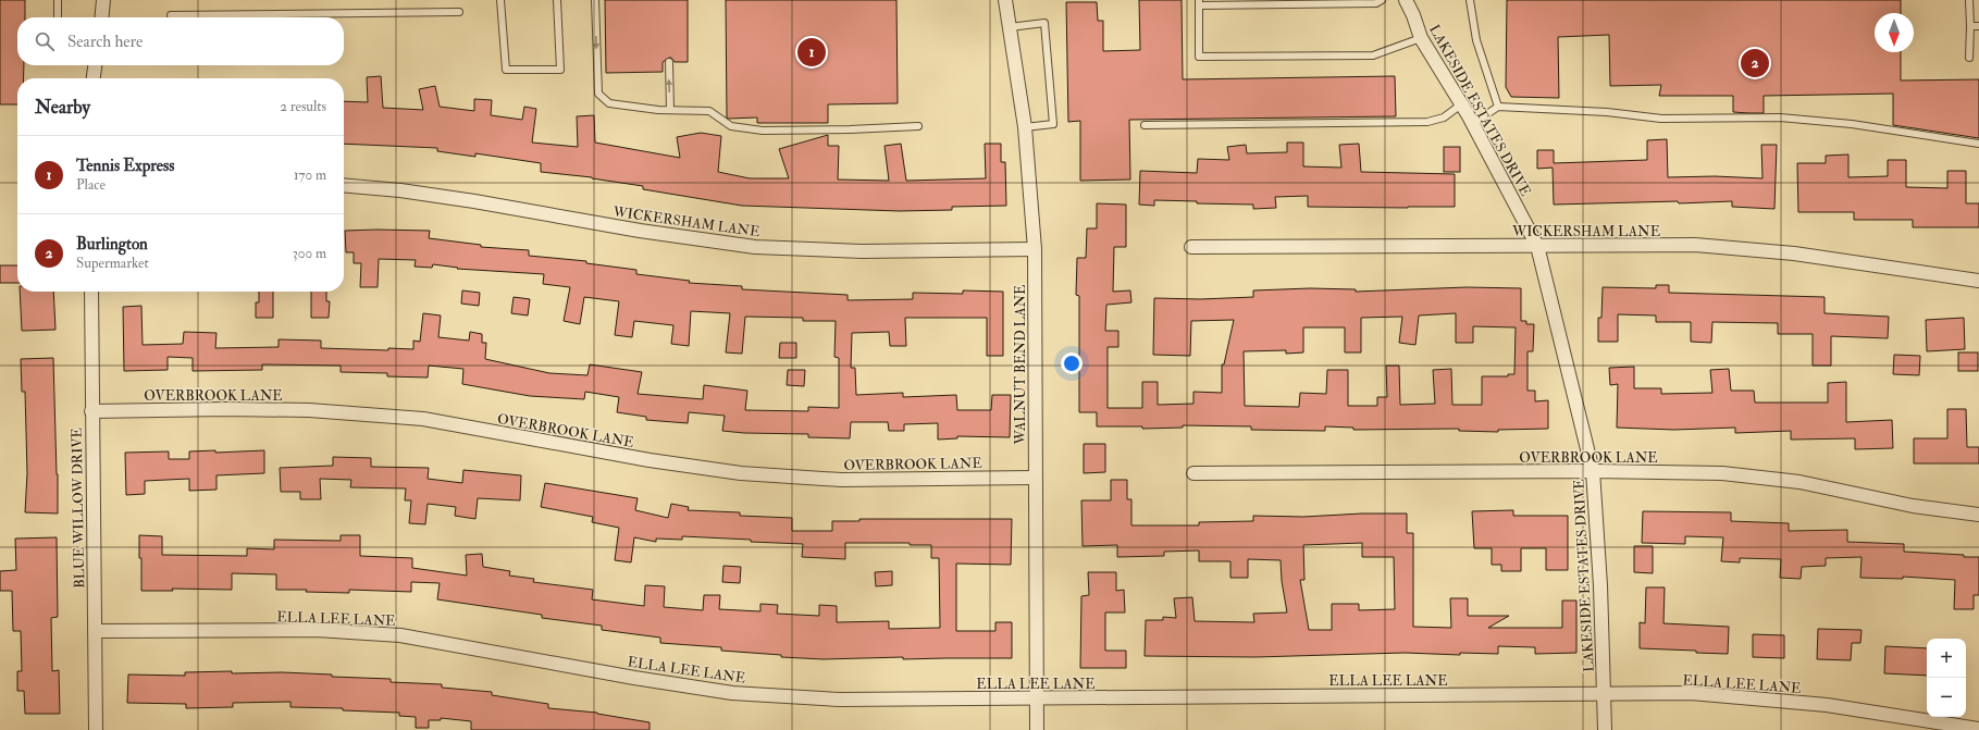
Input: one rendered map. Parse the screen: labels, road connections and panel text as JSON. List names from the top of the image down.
{
  "streets": {
    "street": [
      "LAKESIDE ESTATES DRIVE",
      "WICKERSHAM LANE",
      "WALNUT BEND LANE",
      "OVERBROOK LANE",
      "BLUE WILLOW DRIVE",
      "ELLA LEE LANE"
    ]
  },
  "crossings": [
    ["LAKESIDE ESTATES DRIVE", "WICKERSHAM LANE"],
    ["LAKESIDE ESTATES DRIVE", "OVERBROOK LANE"],
    ["LAKESIDE ESTATES DRIVE", "ELLA LEE LANE"],
    ["WICKERSHAM LANE", "WALNUT BEND LANE"],
    ["WALNUT BEND LANE", "OVERBROOK LANE"],
    ["WALNUT BEND LANE", "ELLA LEE LANE"],
    ["OVERBROOK LANE", "BLUE WILLOW DRIVE"],
    ["BLUE WILLOW DRIVE", "ELLA LEE LANE"]
  ],
  "north": "bottom",
  "page": {
    "search": "Search here",
    "pins": ["1", "2"],
    "heading": ["Nearby", "2 results"],
    "list": [
      {
        "mark": "1",
        "name": "Tennis Express",
        "note": "Place",
        "value": "170 m"
      },
      {
        "mark": "2",
        "name": "Burlington",
        "note": "Supermarket",
        "value": "300 m"
      }
    ],
    "map_buttons": ["+", "−"]
  }
}
